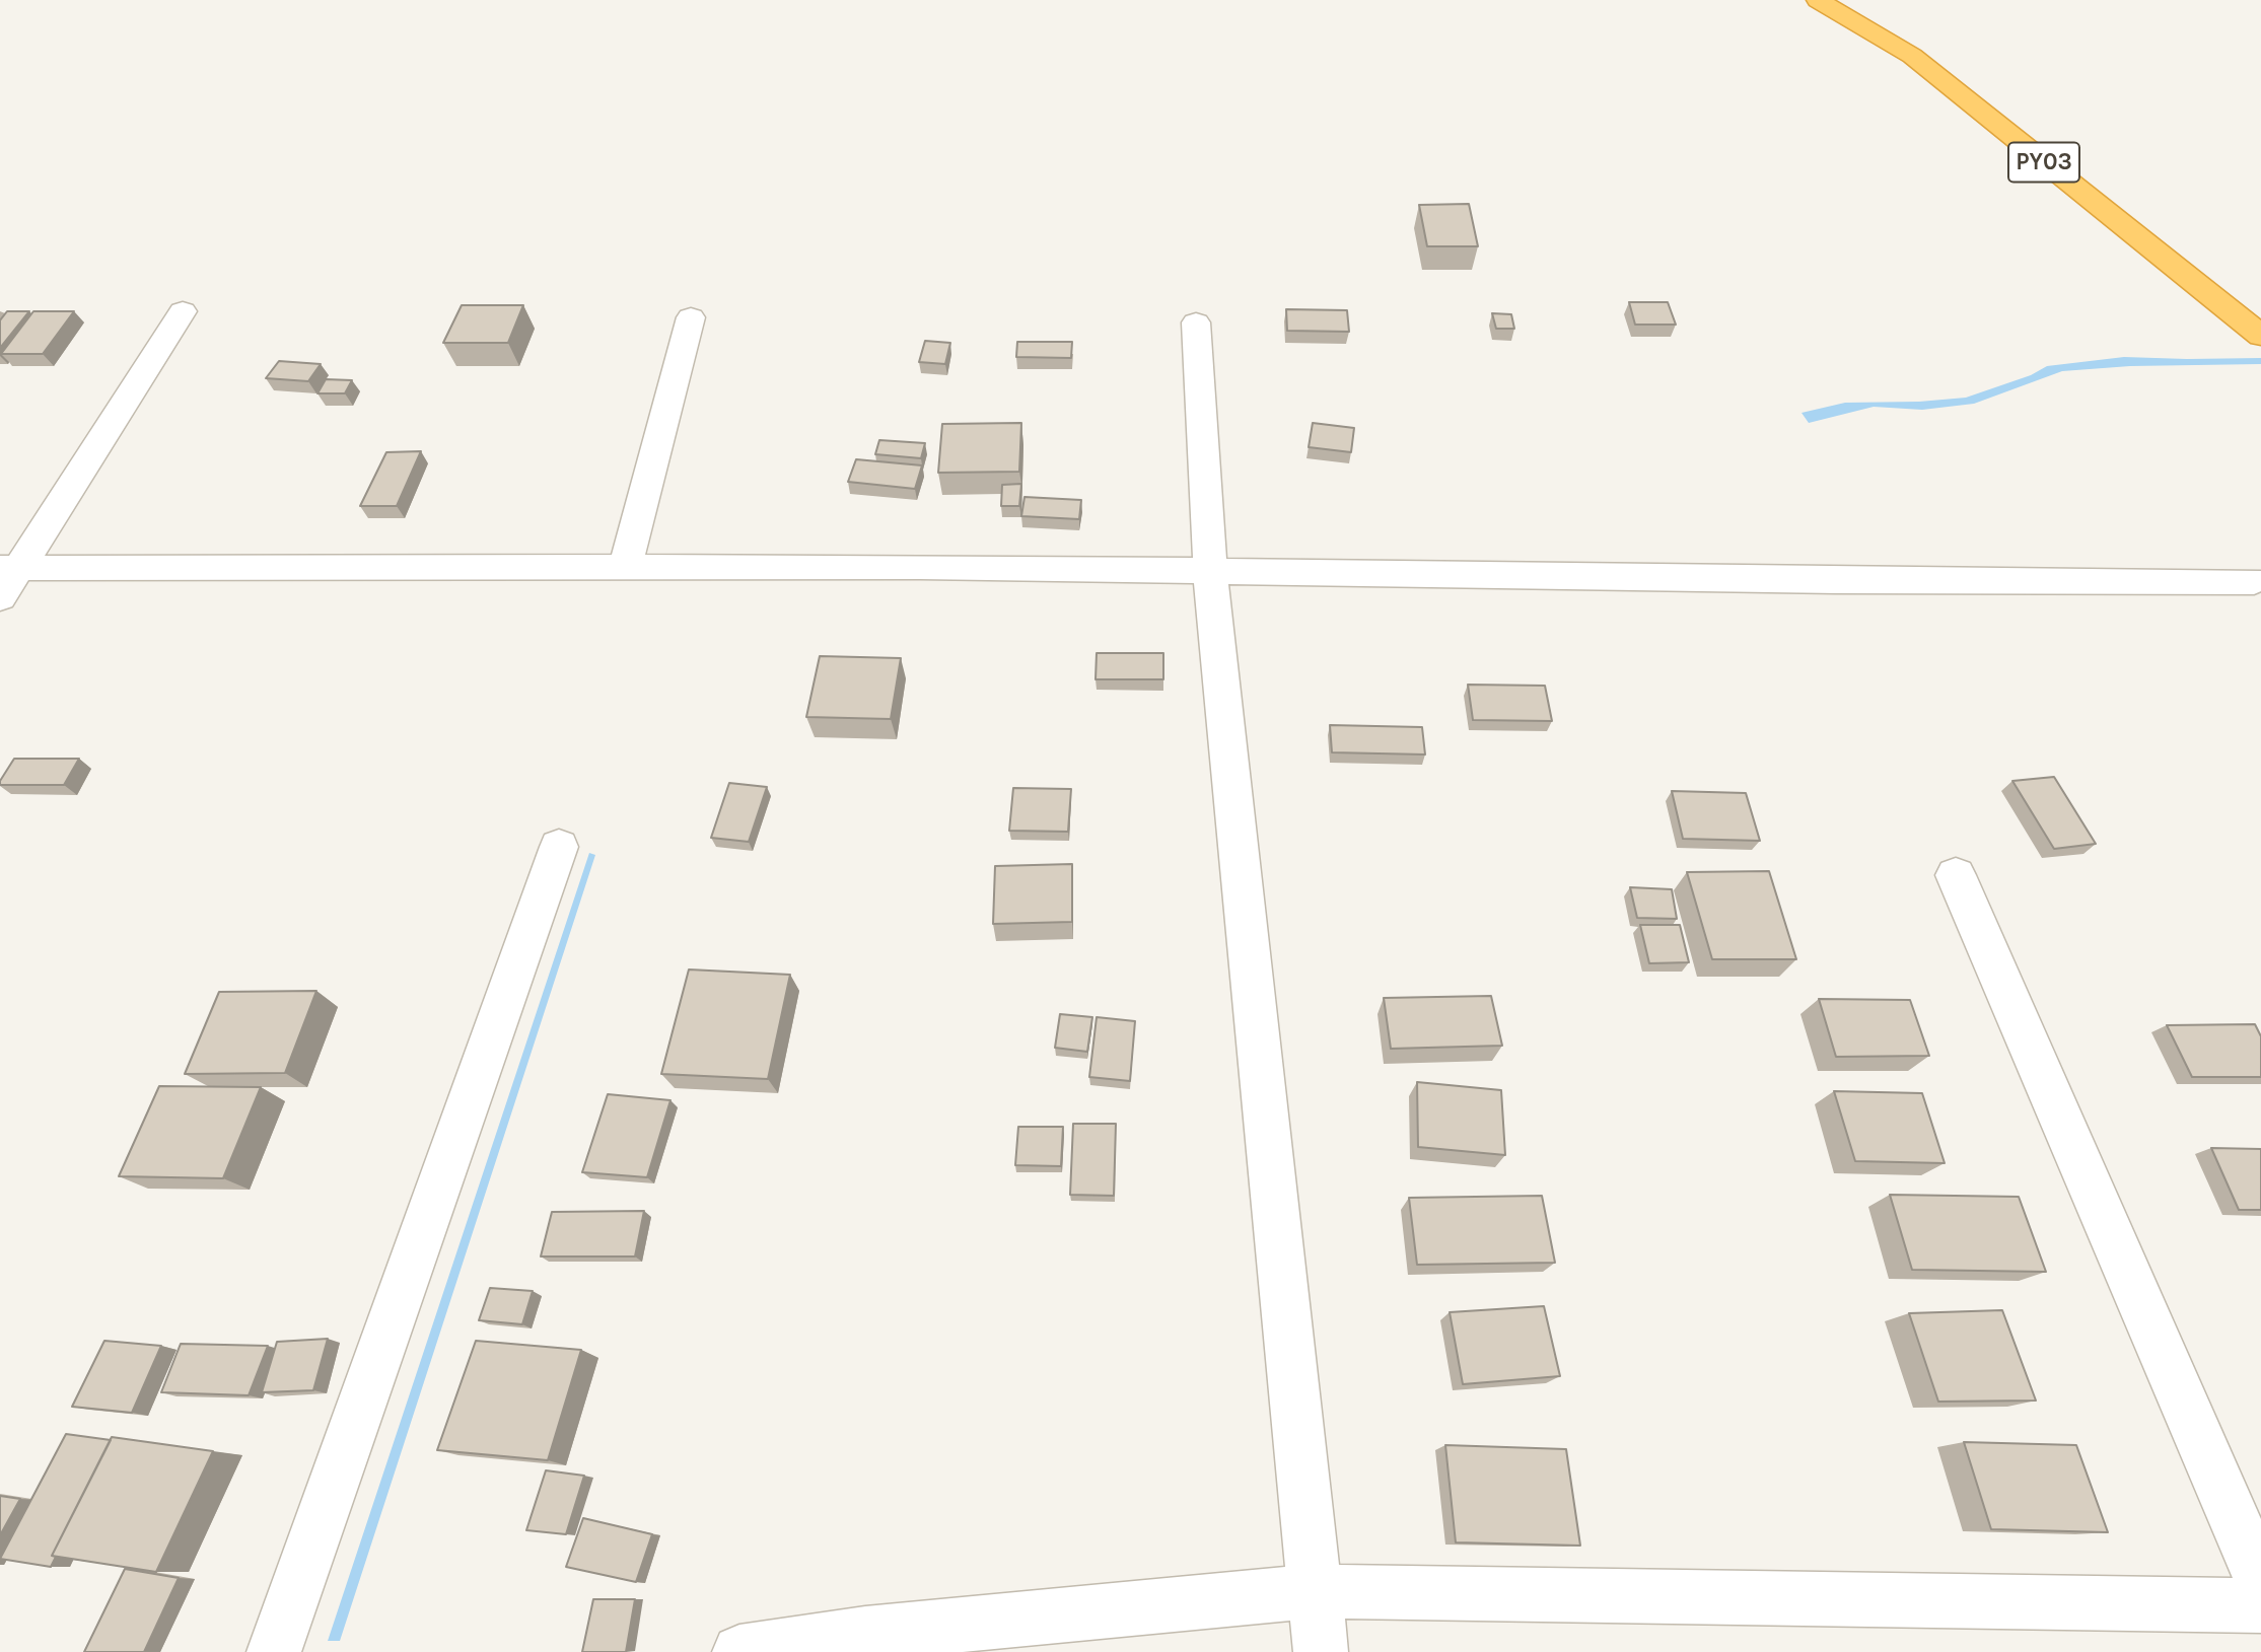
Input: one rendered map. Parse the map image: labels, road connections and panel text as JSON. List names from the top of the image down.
{
  "streets": {
    "highway": ["PY03"]
  }
}
